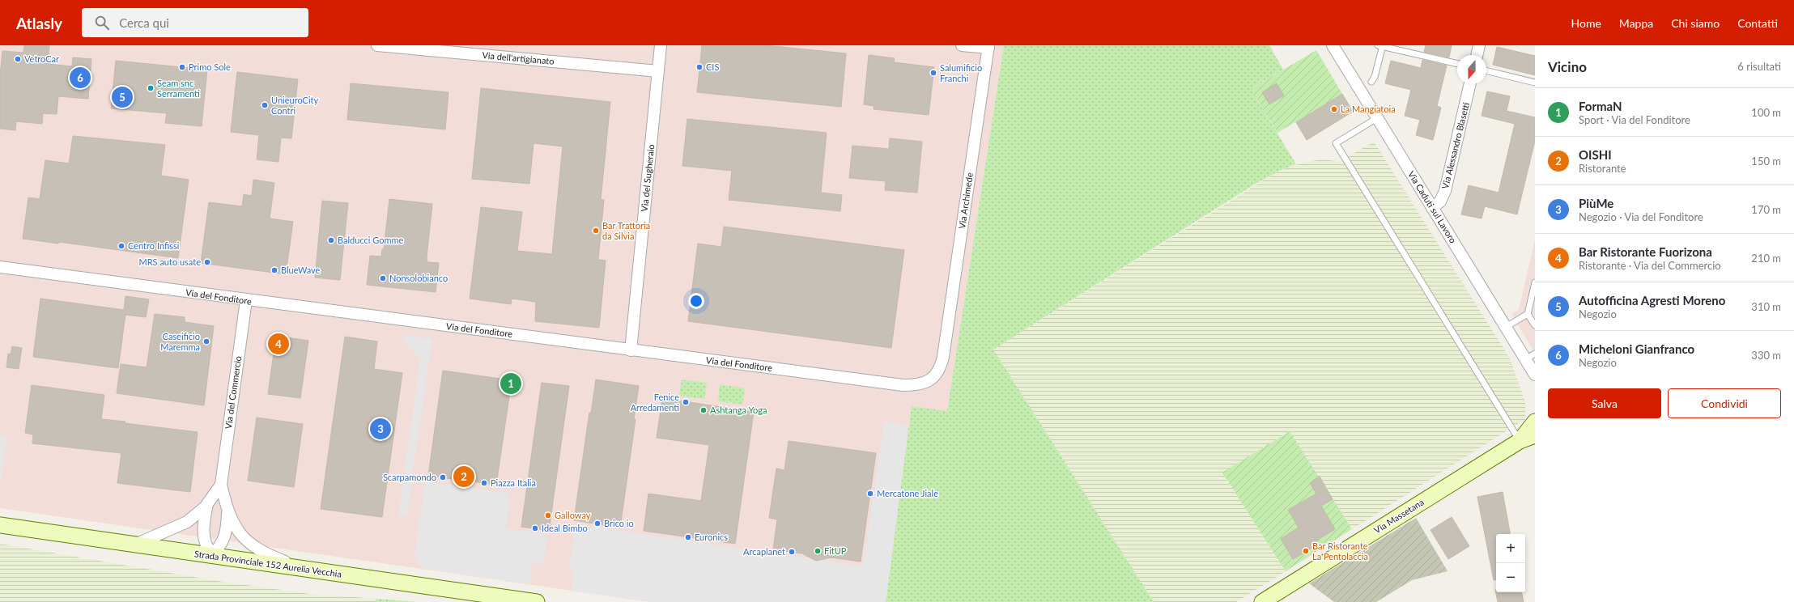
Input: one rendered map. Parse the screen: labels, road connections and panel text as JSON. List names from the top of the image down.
{
  "streets": {
    "main road": ["Via Massetana", "Strada Provinciale 152 Aurelia Vecchia"],
    "street": [
      "Via dell'artigianato",
      "Via Alessandro Blasetti",
      "Via del Sugheraio",
      "Via Archimede",
      "Via Caduti sul Lavoro",
      "Via del Fonditore",
      "Via del Commercio"
    ]
  },
  "crossings": [
    ["Via dell'artigianato", "Via del Sugheraio"],
    ["Via Alessandro Blasetti", "Via Caduti sul Lavoro"],
    ["Via del Sugheraio", "Via del Fonditore"],
    ["Via Archimede", "Via del Fonditore"],
    ["Via del Fonditore", "Via del Commercio"],
    ["Via del Commercio", "Strada Provinciale 152 Aurelia Vecchia"]
  ],
  "places": [
    "VetroCar",
    "Primo Sole",
    "CIS",
    "Salumificio Franchi",
    "Seam snc Serramenti",
    "UnieuroCity Contri",
    "La Mangiatoia",
    "Bar Trattoria da Silvia",
    "Balducci Gomme",
    "Centro Infissi",
    "MRS auto usate",
    "BlueWave",
    "Nonsolobianco",
    "Caseificio Maremma",
    "Fenice Arredamenti",
    "Ashtanga Yoga",
    "Scarpamondo",
    "Piazza Italia",
    "Mercatone Jiale",
    "Galloway",
    "Brico io",
    "Ideal Bimbo",
    "Euronics",
    "FitUP",
    "Bar Ristorante La Pentolaccia",
    "Arcaplanet"
  ],
  "north": "bottom",
  "page": {
    "header": "Atlasly",
    "search": "Cerca qui",
    "nav": [
      "Home",
      "Mappa",
      "Chi siamo",
      "Contatti"
    ],
    "heading": ["Vicino", "6 risultati"],
    "pins": [
      "6",
      "5",
      "4",
      "1",
      "3",
      "2"
    ],
    "list": [
      {
        "mark": "1",
        "name": "FormaN",
        "note": "Sport · Via del Fonditore",
        "value": "100 m"
      },
      {
        "mark": "2",
        "name": "OISHI",
        "note": "Ristorante",
        "value": "150 m"
      },
      {
        "mark": "3",
        "name": "PiùMe",
        "note": "Negozio · Via del Fonditore",
        "value": "170 m"
      },
      {
        "mark": "4",
        "name": "Bar Ristorante Fuorizona",
        "note": "Ristorante · Via del Commercio",
        "value": "210 m"
      },
      {
        "mark": "5",
        "name": "Autofficina Agresti Moreno",
        "note": "Negozio",
        "value": "310 m"
      },
      {
        "mark": "6",
        "name": "Micheloni Gianfranco",
        "note": "Negozio",
        "value": "330 m"
      }
    ],
    "buttons": ["Salva", "Condividi"],
    "map_buttons": ["+", "−"]
  }
}
